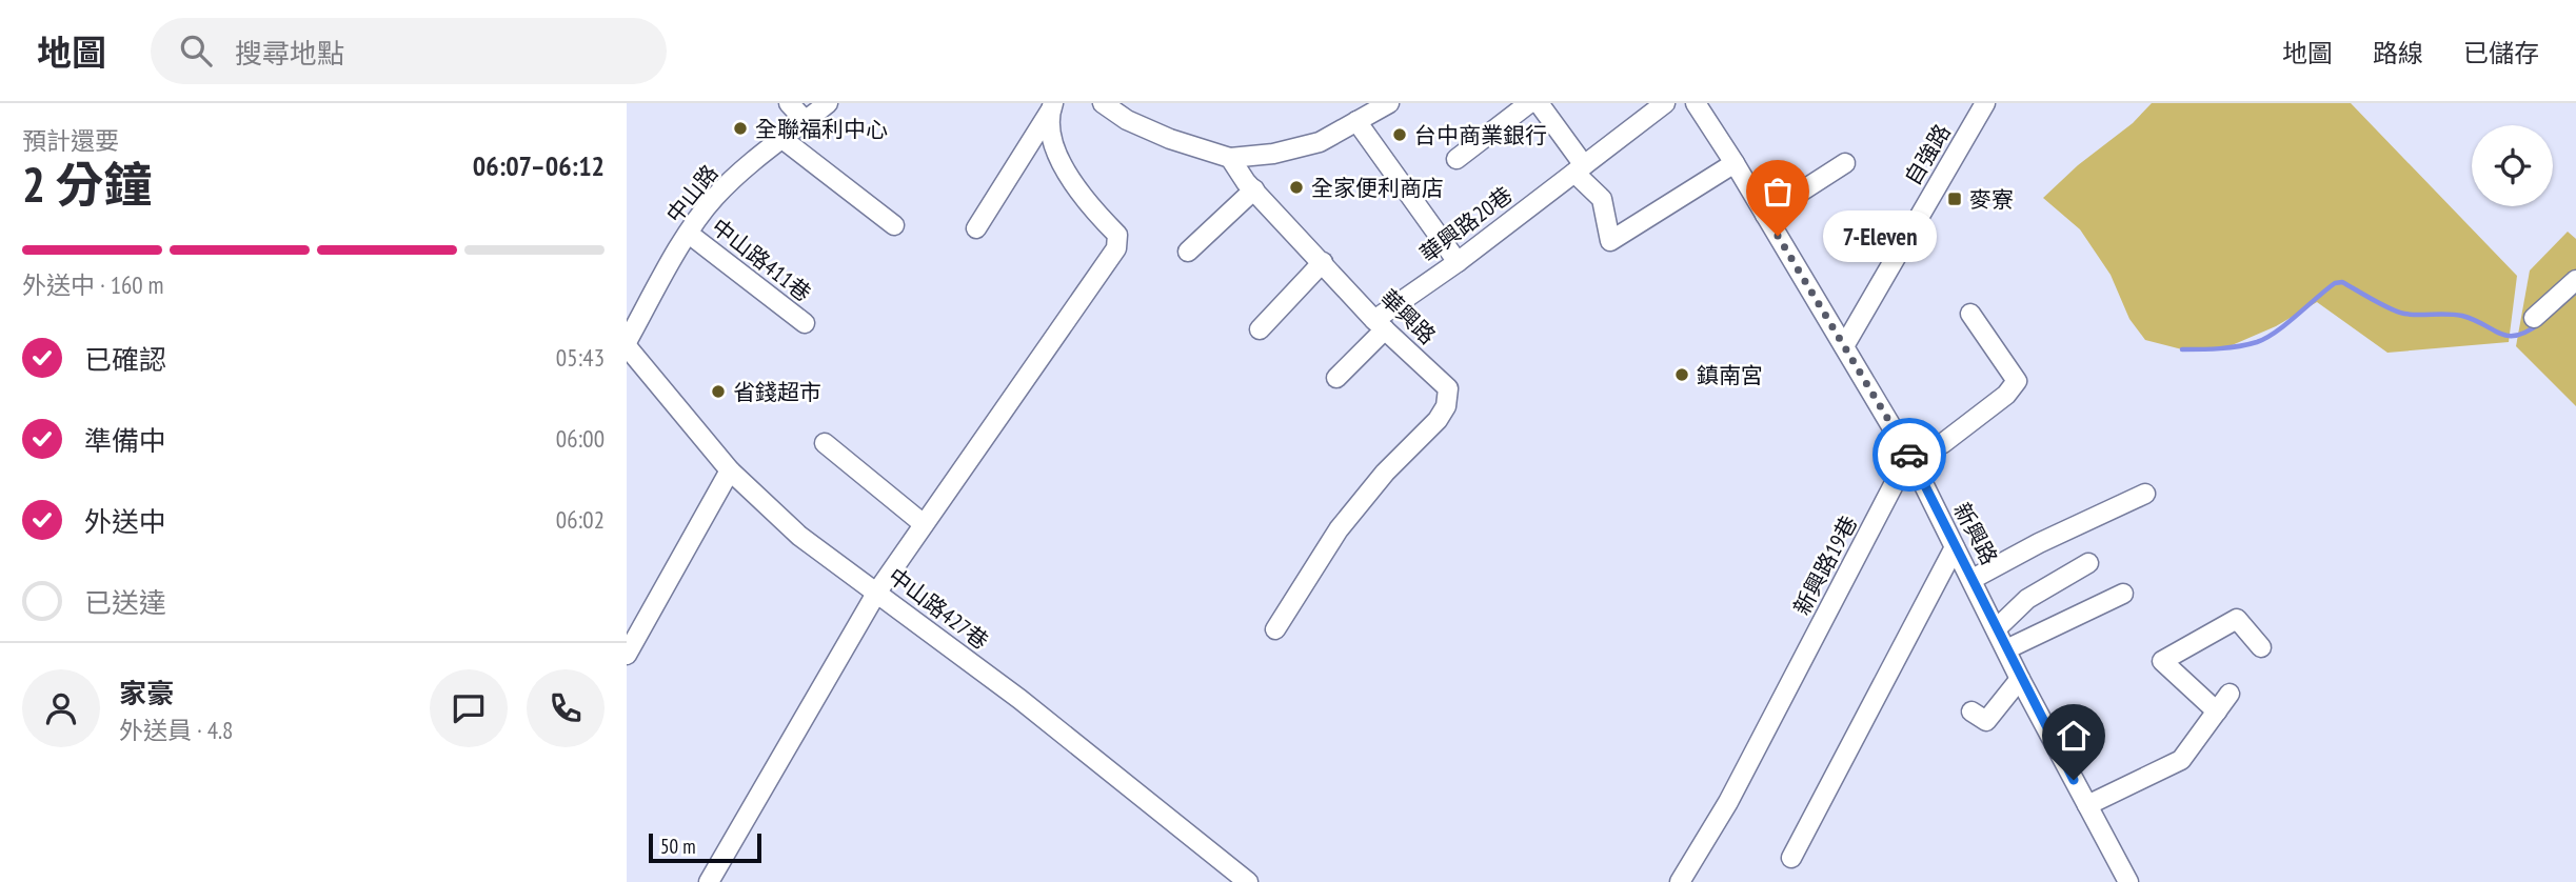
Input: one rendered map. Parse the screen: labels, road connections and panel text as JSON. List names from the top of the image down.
{
  "streets": {
    "street": [
      "自強路",
      "中山路",
      "華興路20巷",
      "中山路411巷",
      "華興路",
      "新興路",
      "新興路19巷",
      "中山路427巷"
    ]
  },
  "crossings": [
    ["自強路", "新興路"],
    ["中山路", "中山路411巷"],
    ["中山路", "中山路427巷"],
    ["華興路20巷", "華興路"],
    ["新興路", "新興路19巷"]
  ],
  "places": {
    "other": [
      "全聯福利中心",
      "台中商業銀行",
      "全家便利商店",
      "7-Eleven",
      "鎮南宮",
      "省錢超市"
    ],
    "transit": ["麥寮"]
  },
  "scale_bar": "50 m",
  "page": {
    "header": "地圖",
    "search": "搜尋地點",
    "nav": ["地圖", "路線", "已儲存"],
    "heading": ["2 分鐘", "預計還要", "06:07–06:12"],
    "panel": ["家豪", "外送員 · 4.8"],
    "bubble": "7-Eleven",
    "bar": "外送中 · 160 m",
    "list": [
      ["已確認", "05:43"],
      ["準備中", "06:00"],
      ["外送中", "06:02"],
      "已送達"
    ],
    "scale": "50 m"
  }
}
